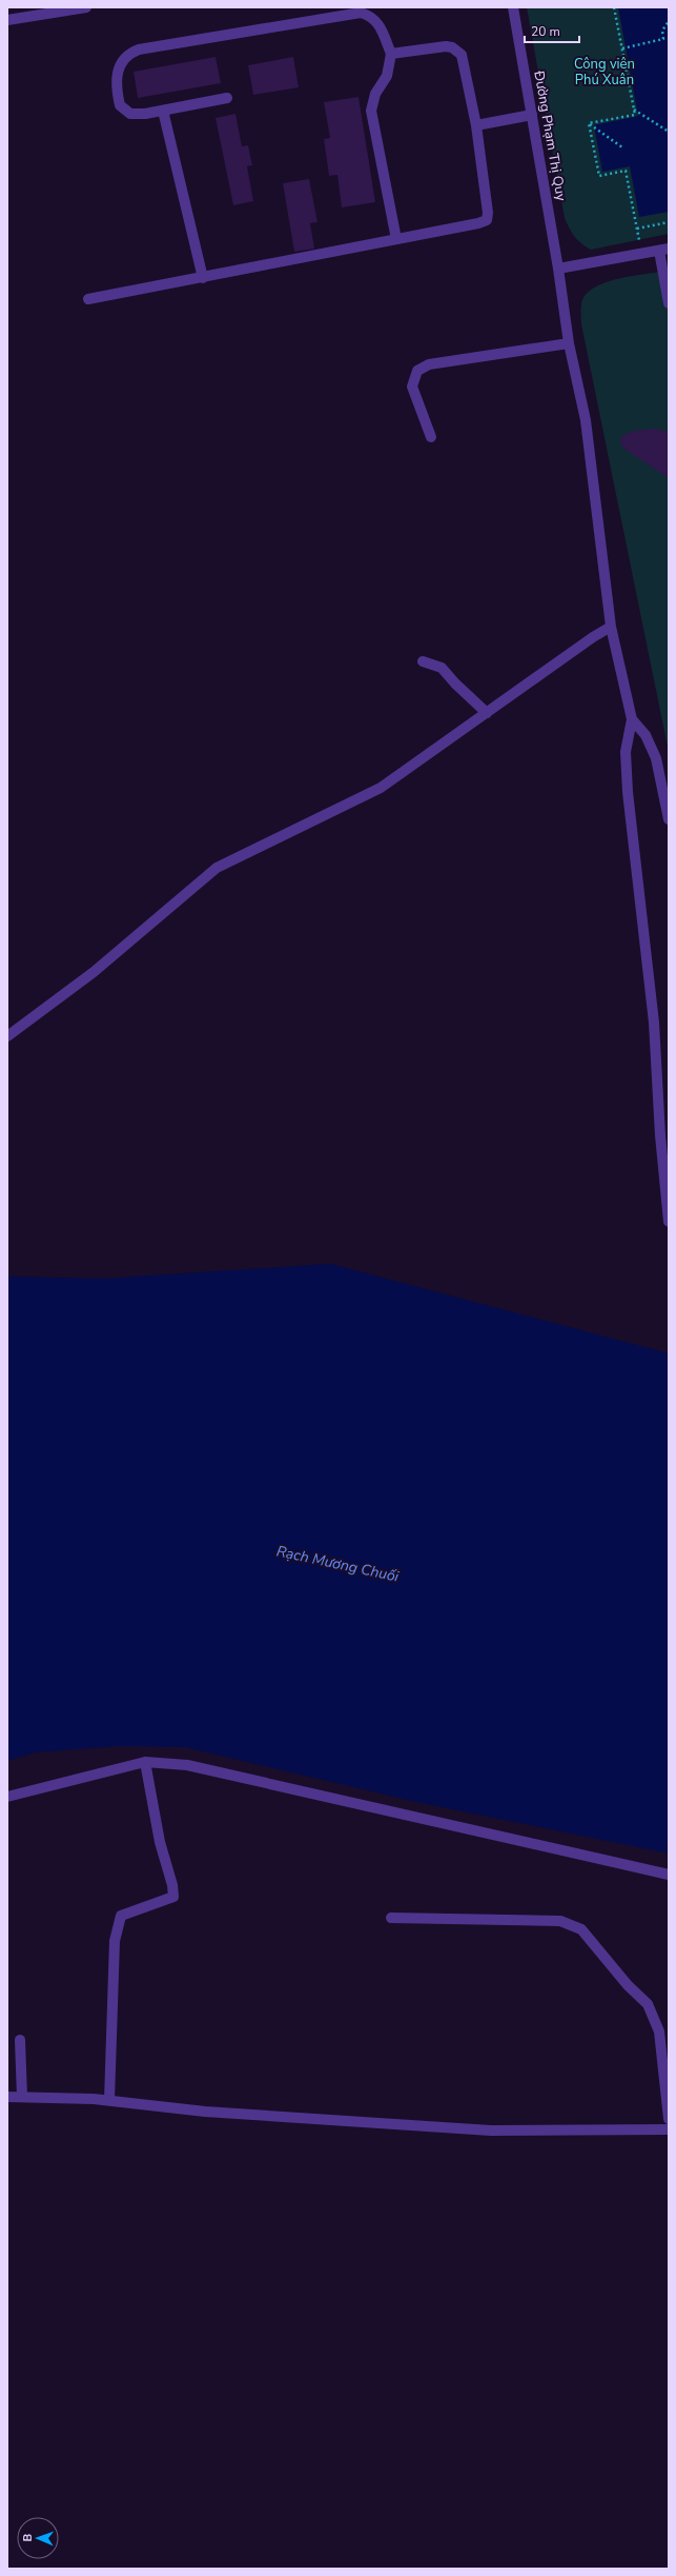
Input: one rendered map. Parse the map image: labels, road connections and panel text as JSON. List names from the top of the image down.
{
  "streets": {
    "street": ["Đường Phạm Thị Quy"]
  },
  "water": ["Rạch Mương Chuối"],
  "parks": ["Công viên Phú Xuân"],
  "scale_bar": "20 m",
  "north": "left"
}
